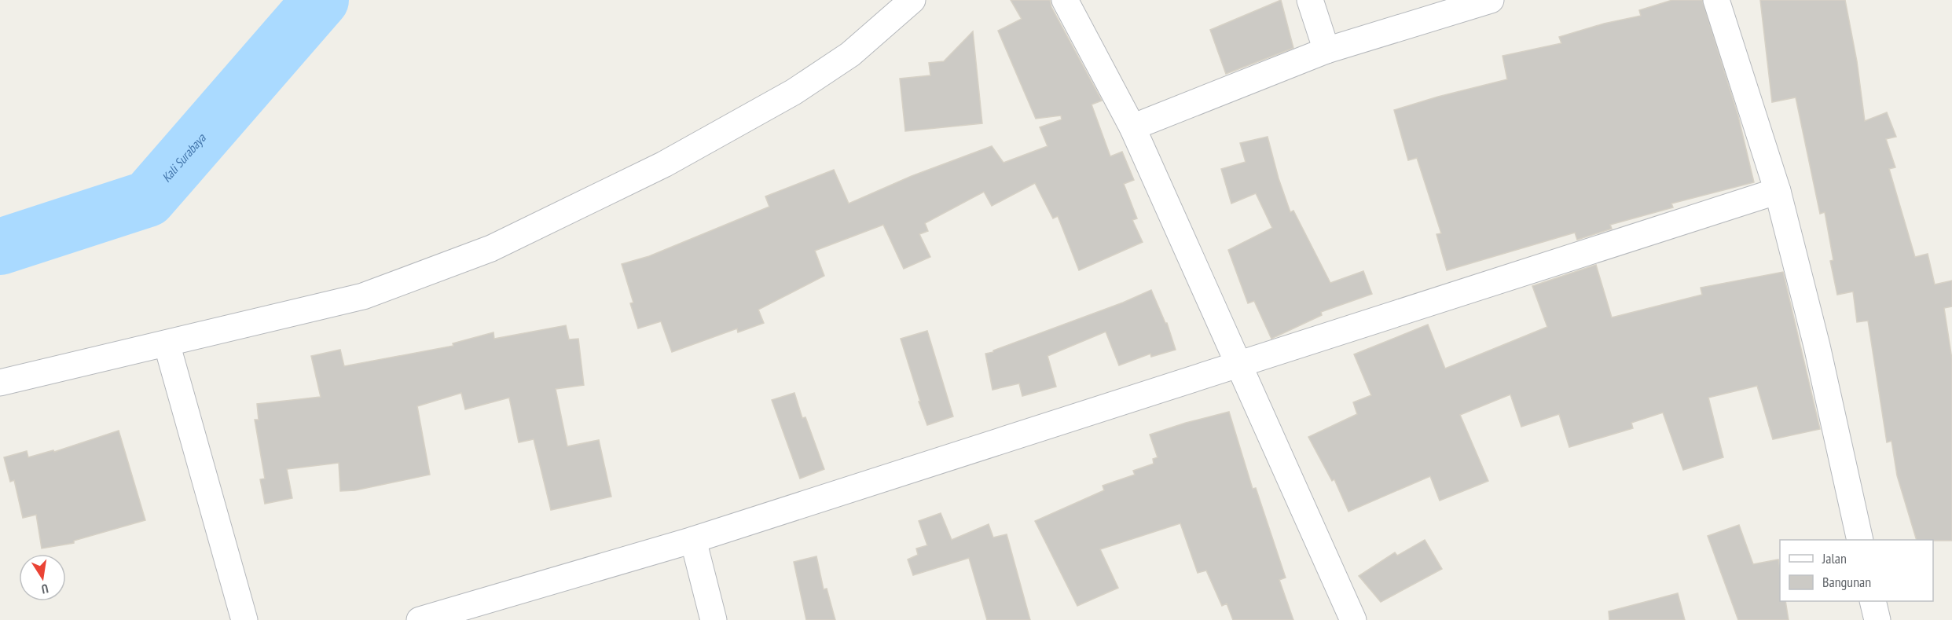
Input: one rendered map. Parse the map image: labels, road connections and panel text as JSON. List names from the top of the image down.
{
  "water": ["Kali Surabaya"],
  "legend": ["Jalan", "Bangunan"],
  "north": "bottom"
}
